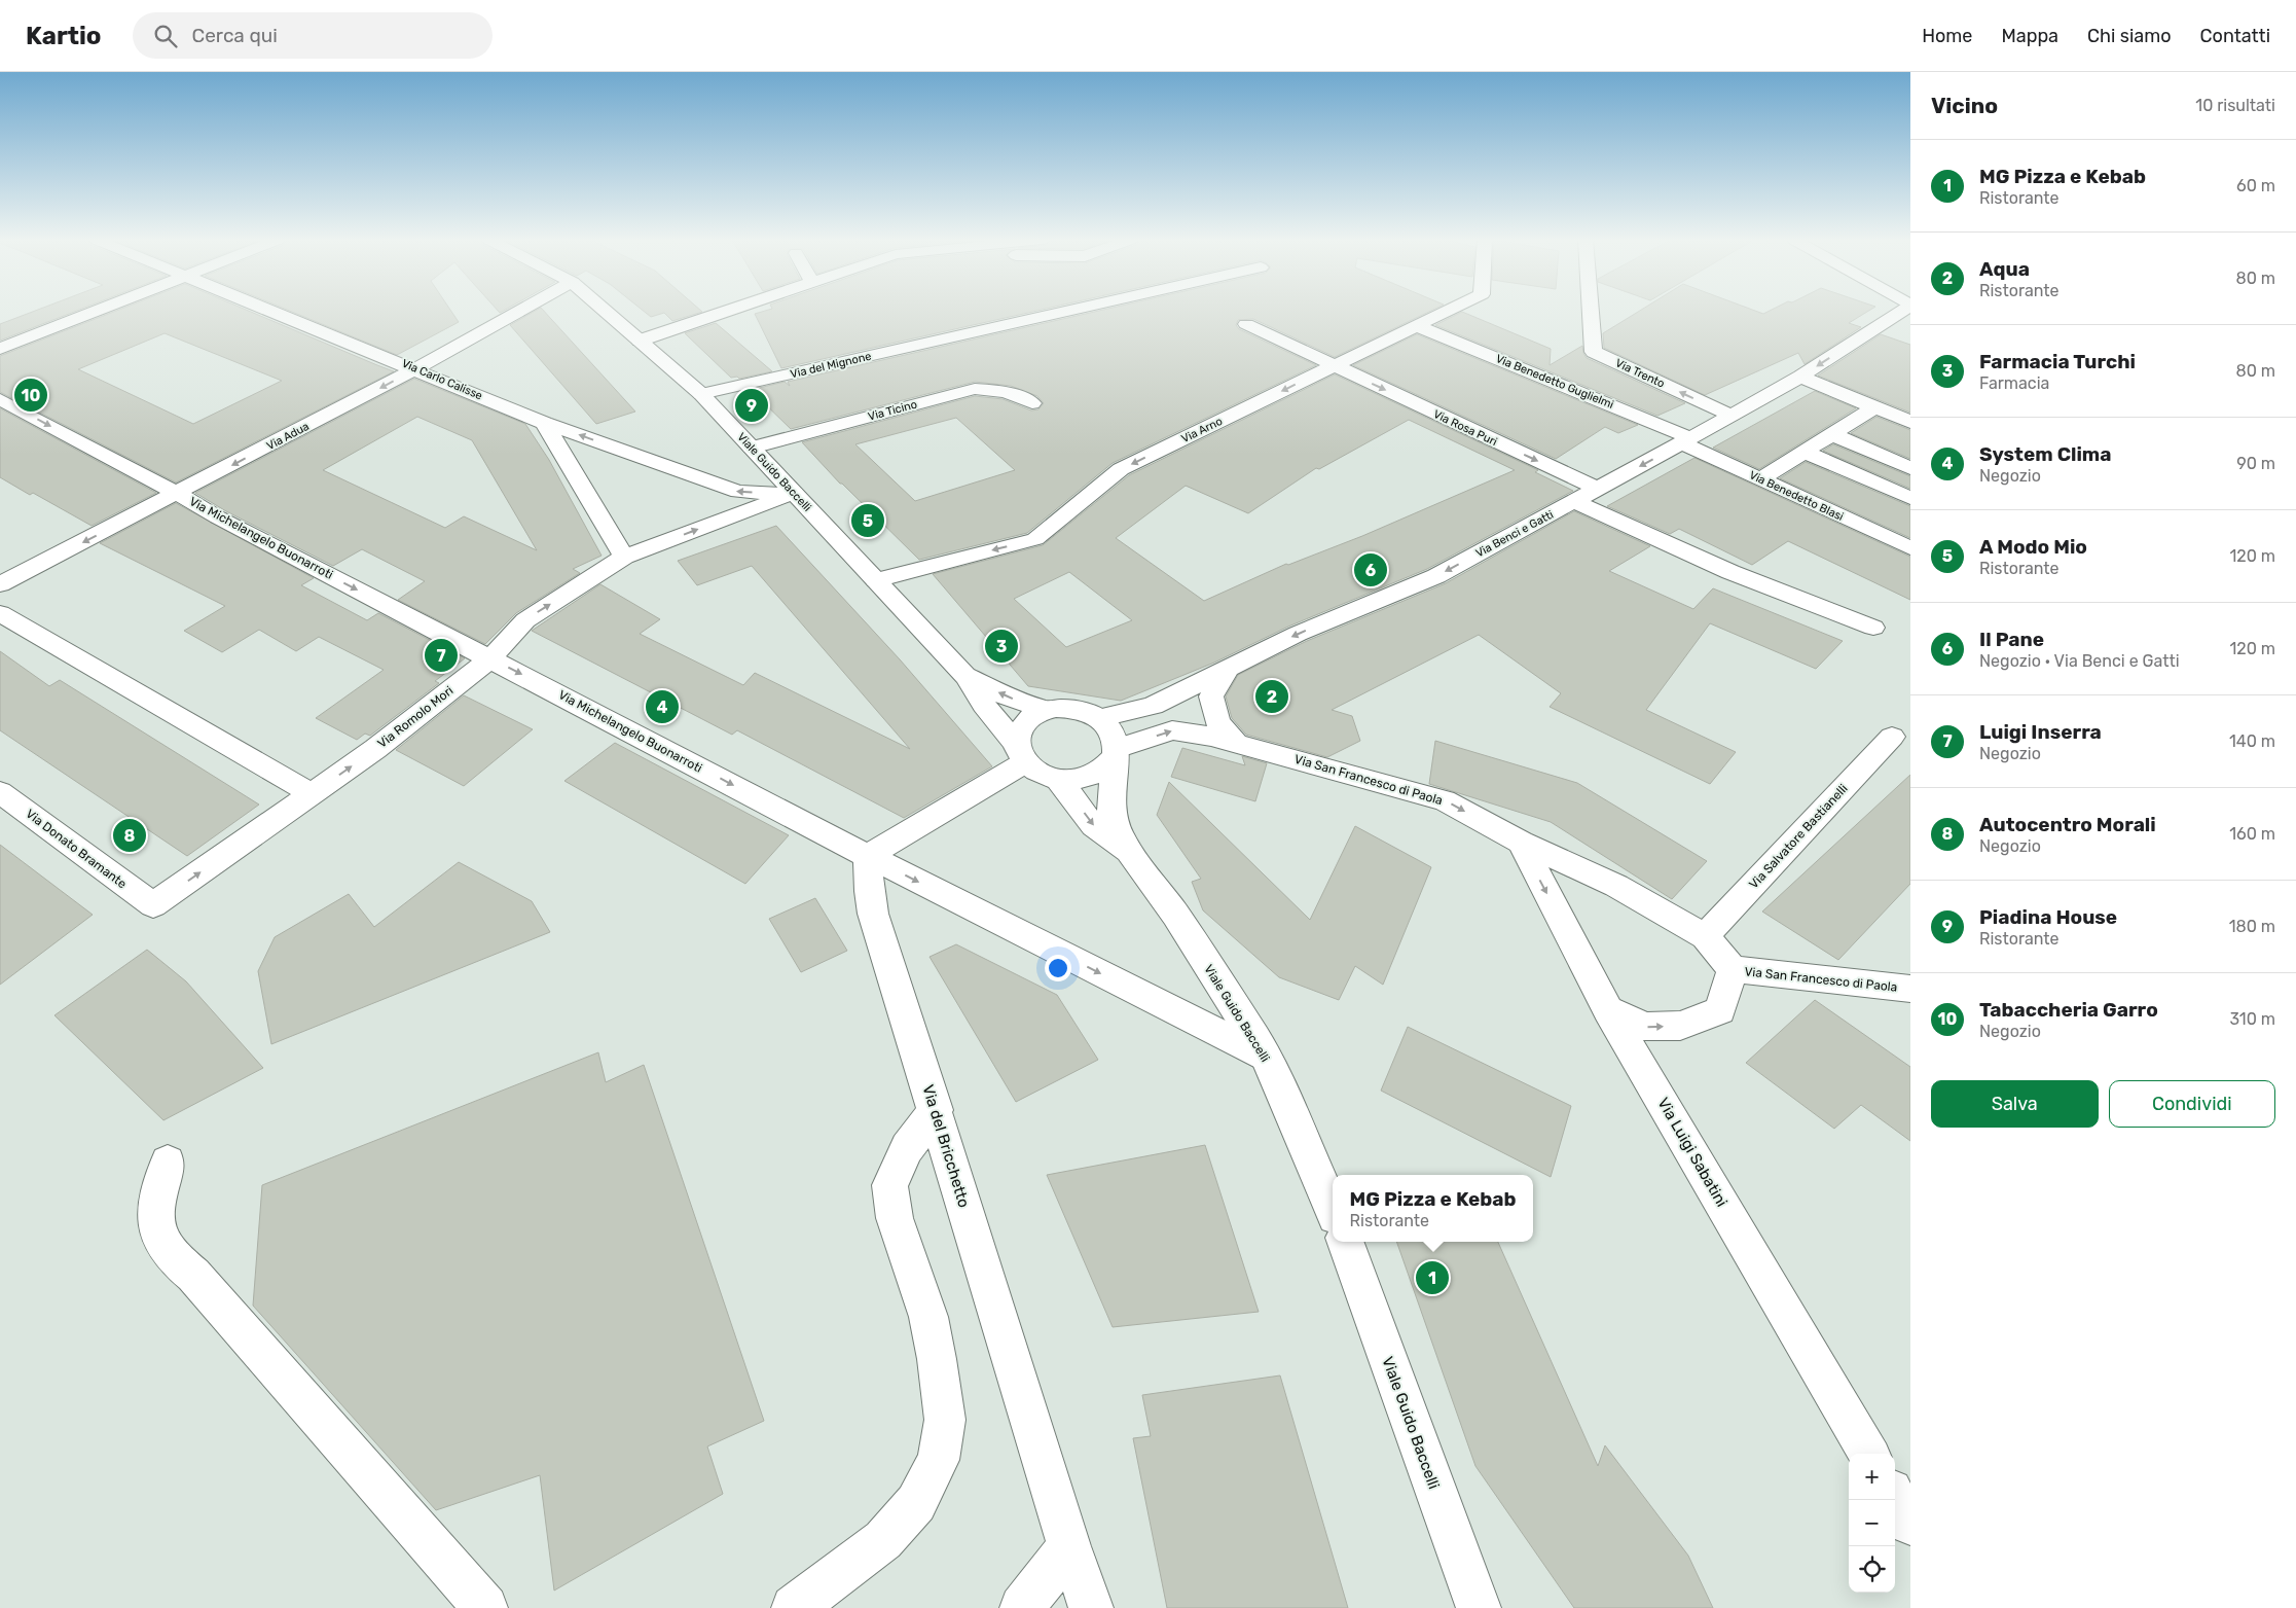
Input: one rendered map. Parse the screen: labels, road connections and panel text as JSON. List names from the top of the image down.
{
  "streets": {
    "street": [
      "Via del Mignone",
      "Via Trento",
      "Via Carlo Calisse",
      "Via Benedetto Guglielmi",
      "Via Ticino",
      "Via Rosa Puri",
      "Via Arno",
      "Via Adua",
      "Viale Guido Baccelli",
      "Via Benedetto Blasi",
      "Via Benci e Gatti",
      "Via Michelangelo Buonarroti",
      "Via Romolo Mori",
      "Via San Francesco di Paola",
      "Via Salvatore Bastianelli",
      "Via Donato Bramante",
      "Via del Bricchetto",
      "Via Luigi Sabatini"
    ]
  },
  "crossings": [
    ["Via del Mignone", "Viale Guido Baccelli"],
    ["Via Trento", "Via Benci e Gatti"],
    ["Via Carlo Calisse", "Via Adua"],
    ["Via Carlo Calisse", "Viale Guido Baccelli"],
    ["Via Carlo Calisse", "Via Romolo Mori"],
    ["Via Benedetto Guglielmi", "Via Arno"],
    ["Via Benedetto Guglielmi", "Via Benedetto Blasi"],
    ["Via Benedetto Guglielmi", "Via Benci e Gatti"],
    ["Via Ticino", "Viale Guido Baccelli"],
    ["Via Rosa Puri", "Via Arno"],
    ["Via Rosa Puri", "Via Benci e Gatti"],
    ["Via Arno", "Viale Guido Baccelli"],
    ["Via Adua", "Via Michelangelo Buonarroti"],
    ["Viale Guido Baccelli", "Via Benci e Gatti"],
    ["Viale Guido Baccelli", "Via Michelangelo Buonarroti"],
    ["Viale Guido Baccelli", "Via Romolo Mori"],
    ["Viale Guido Baccelli", "Via San Francesco di Paola"],
    ["Via Benedetto Blasi", "Via Benci e Gatti"],
    ["Via Benci e Gatti", "Via San Francesco di Paola"],
    ["Via Michelangelo Buonarroti", "Via Romolo Mori"],
    ["Via Michelangelo Buonarroti", "Via del Bricchetto"],
    ["Via Romolo Mori", "Via Donato Bramante"],
    ["Via San Francesco di Paola", "Via Salvatore Bastianelli"],
    ["Via San Francesco di Paola", "Via Luigi Sabatini"]
  ],
  "one_way": [
    "Via Carlo Calisse",
    "Via Rosa Puri",
    "Via Arno",
    "Via Adua",
    "Via Benci e Gatti",
    "Via Michelangelo Buonarroti",
    "Via Romolo Mori",
    "Via San Francesco di Paola"
  ],
  "page": {
    "header": "Kartio",
    "search": "Cerca qui",
    "nav": [
      "Home",
      "Mappa",
      "Chi siamo",
      "Contatti"
    ],
    "heading": ["Vicino", "10 risultati"],
    "list": [
      {
        "mark": "1",
        "name": "MG Pizza e Kebab",
        "note": "Ristorante",
        "value": "60 m"
      },
      {
        "mark": "2",
        "name": "Aqua",
        "note": "Ristorante",
        "value": "80 m"
      },
      {
        "mark": "3",
        "name": "Farmacia Turchi",
        "note": "Farmacia",
        "value": "80 m"
      },
      {
        "mark": "4",
        "name": "System Clima",
        "note": "Negozio",
        "value": "90 m"
      },
      {
        "mark": "5",
        "name": "A Modo Mio",
        "note": "Ristorante",
        "value": "120 m"
      },
      {
        "mark": "6",
        "name": "Il Pane",
        "note": "Negozio · Via Benci e Gatti",
        "value": "120 m"
      },
      {
        "mark": "7",
        "name": "Luigi Inserra",
        "note": "Negozio",
        "value": "140 m"
      },
      {
        "mark": "8",
        "name": "Autocentro Morali",
        "note": "Negozio",
        "value": "160 m"
      },
      {
        "mark": "9",
        "name": "Piadina House",
        "note": "Ristorante",
        "value": "180 m"
      },
      {
        "mark": "10",
        "name": "Tabaccheria Garro",
        "note": "Negozio",
        "value": "310 m"
      }
    ],
    "pins": [
      "10",
      "9",
      "5",
      "6",
      "3",
      "7",
      "2",
      "4",
      "8",
      "1"
    ],
    "buttons": ["Salva", "Condividi"],
    "popup": ["MG Pizza e Kebab", "Ristorante"],
    "map_buttons": ["+", "−"]
  }
}
